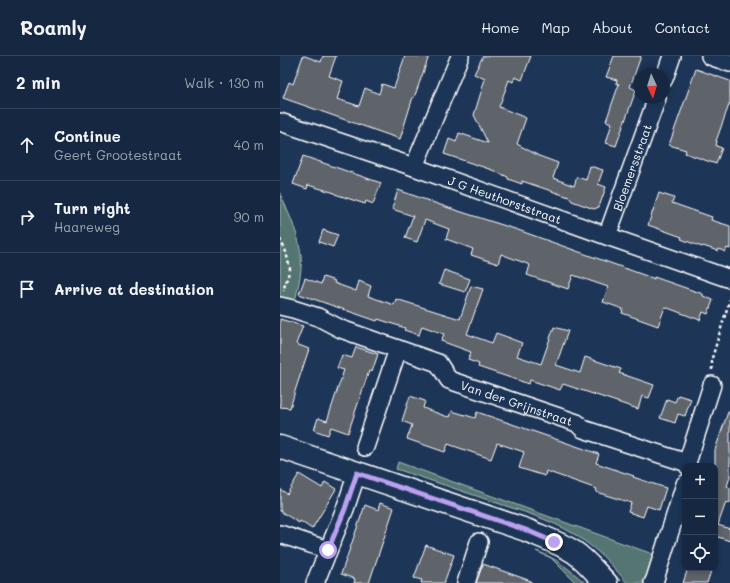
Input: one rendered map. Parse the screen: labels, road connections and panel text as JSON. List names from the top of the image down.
{
  "streets": {
    "street": ["Bloemersstraat", "J G Heuthorststraat", "Van der Grijnstraat"]
  },
  "crossings": [
    ["Bloemersstraat", "J G Heuthorststraat"]
  ],
  "north": "bottom",
  "page": {
    "header": "Roamly",
    "nav": [
      "Home",
      "Map",
      "About",
      "Contact"
    ],
    "heading": ["2 min", "Walk · 130 m"],
    "list": [
      ["Continue", "Geert Grootestraat", "40 m"],
      ["Turn right", "Haareweg", "90 m"],
      "Arrive at destination"
    ],
    "map_buttons": ["+", "−"]
  }
}
